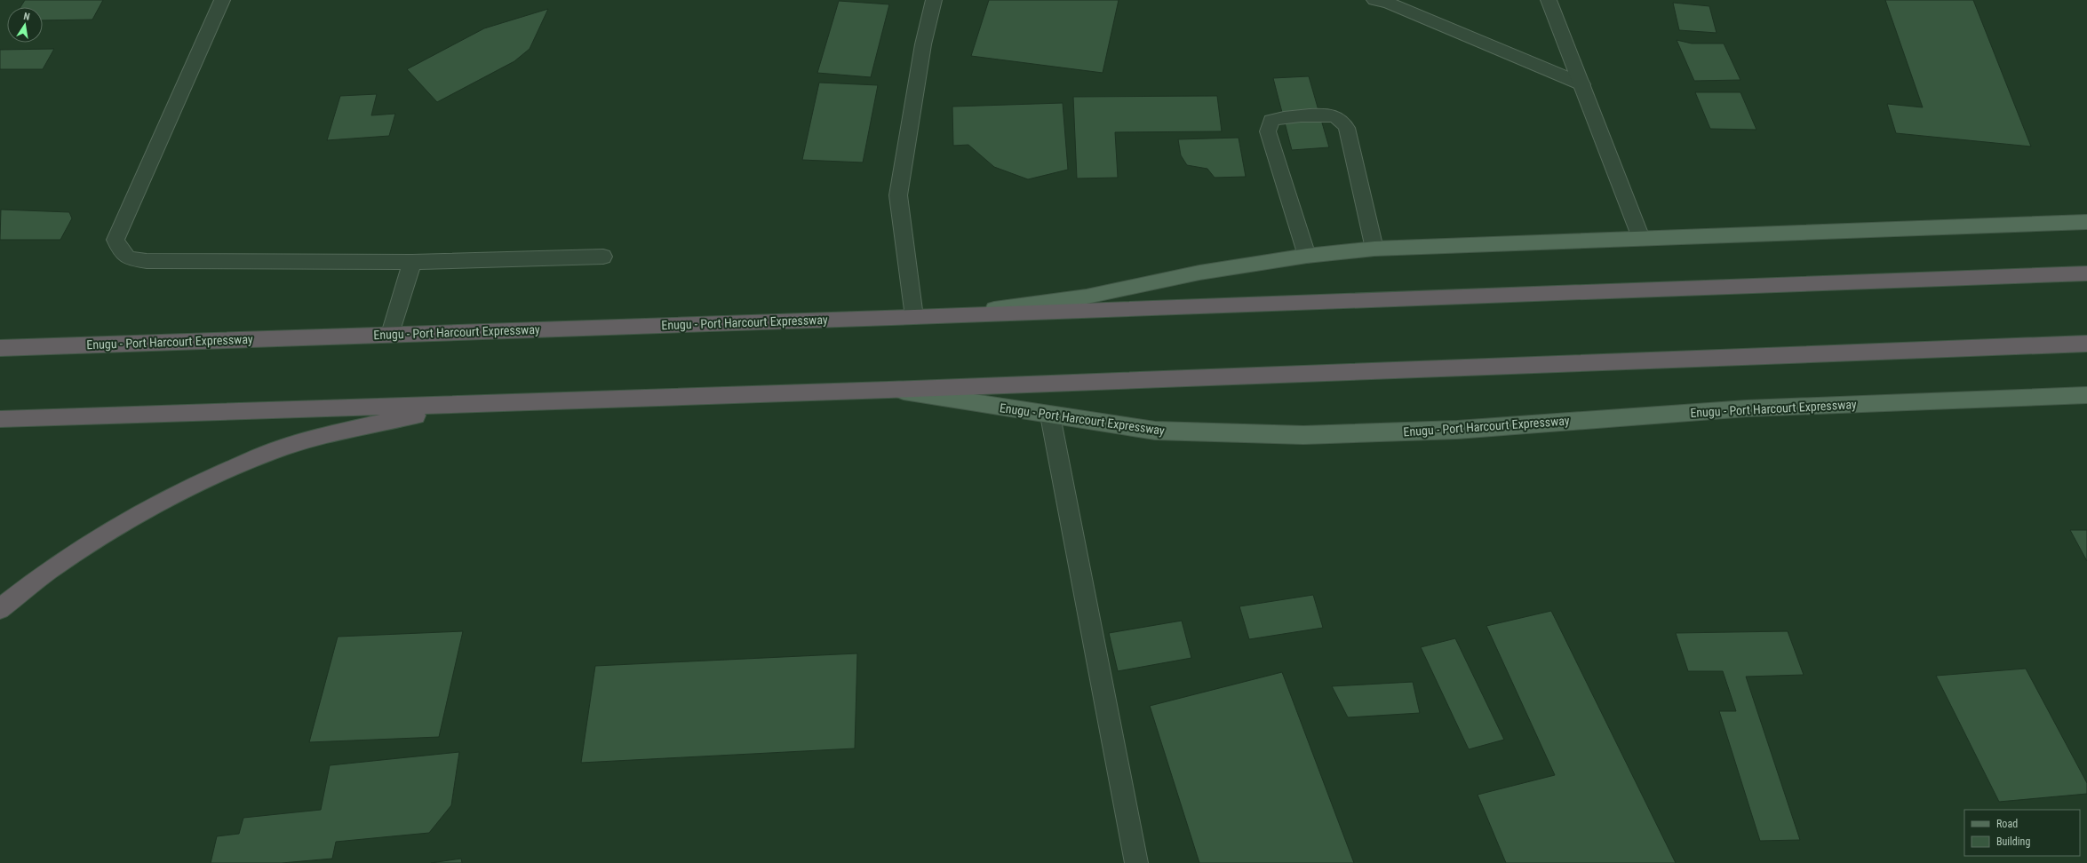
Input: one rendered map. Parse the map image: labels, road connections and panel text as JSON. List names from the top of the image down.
{
  "streets": {
    "highway": ["Enugu - Port Harcourt Expressway"]
  },
  "legend": ["Road", "Building"],
  "north": "top"
}
